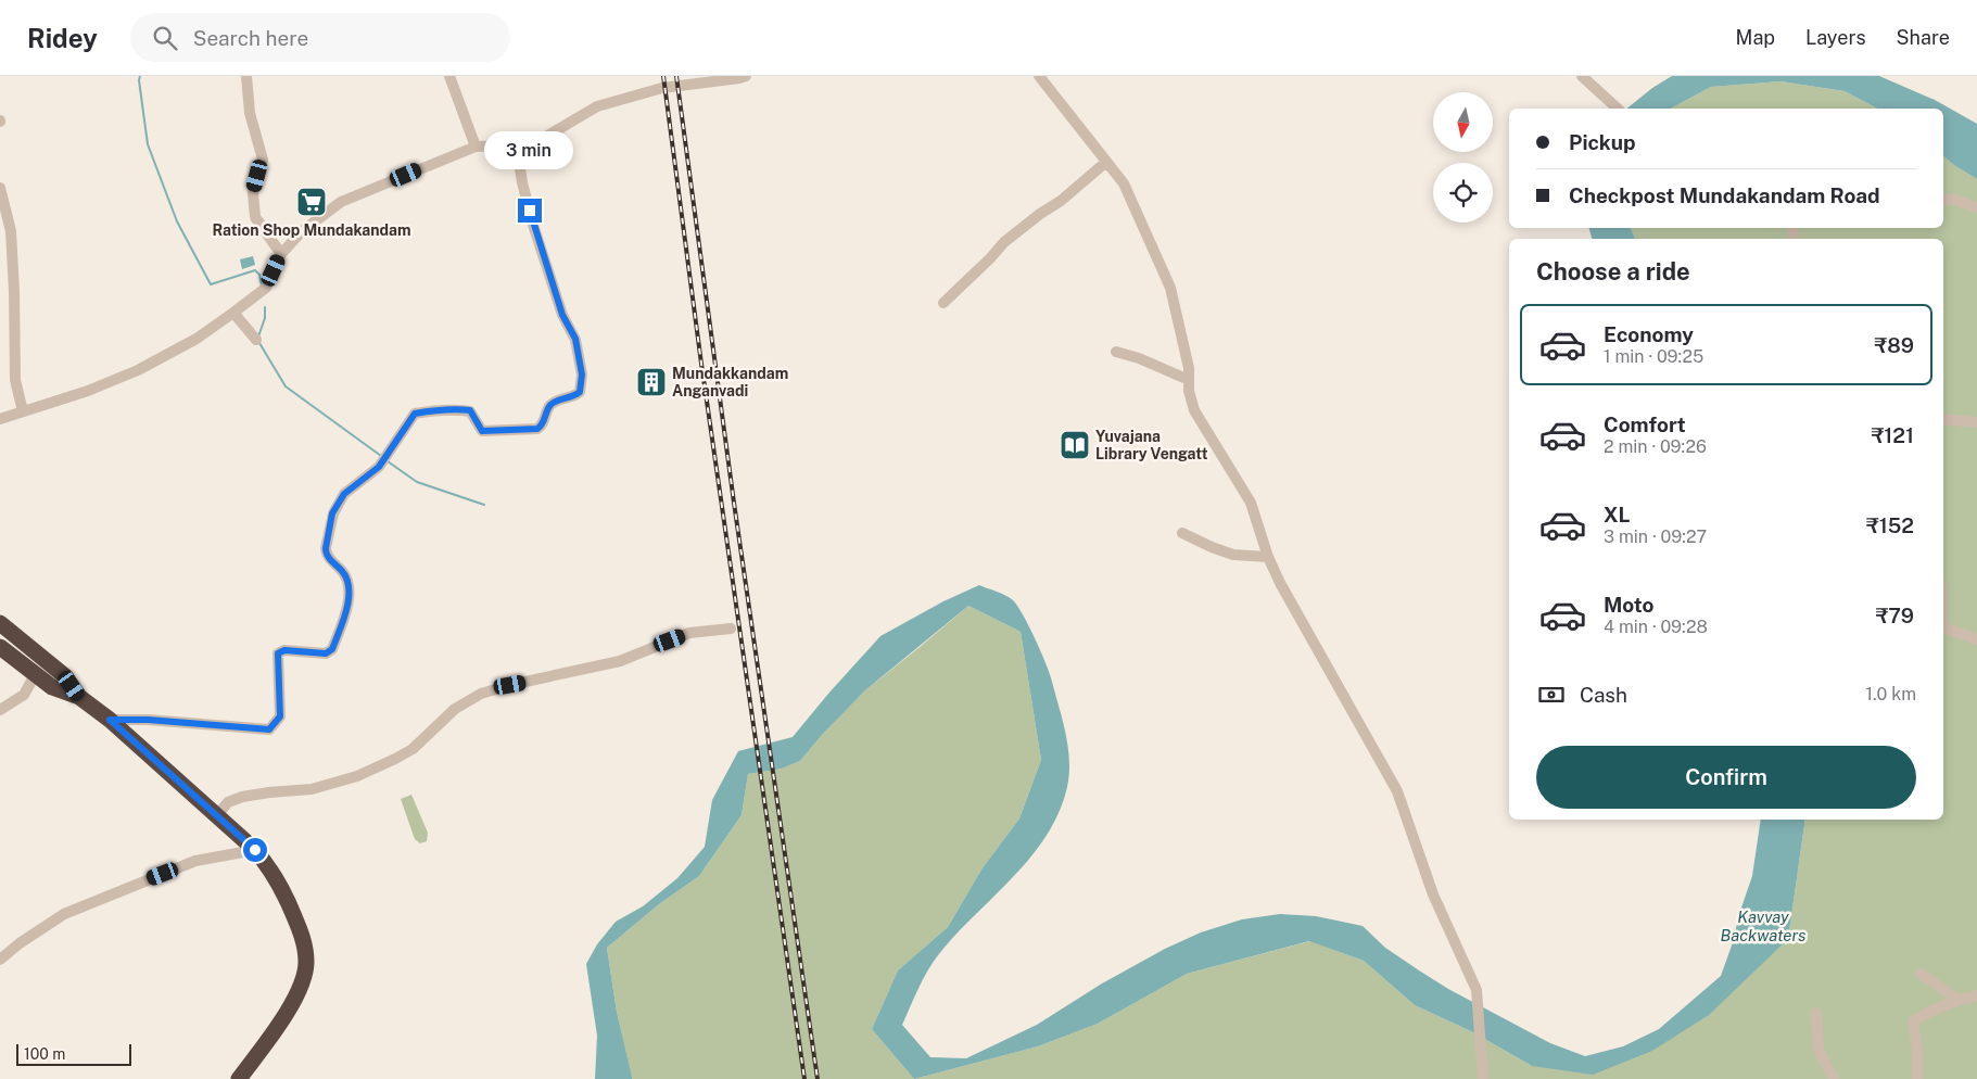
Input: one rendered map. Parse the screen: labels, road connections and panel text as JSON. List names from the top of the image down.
{
  "water": ["Kavvay Backwaters"],
  "places": {
    "supermarket": ["Ration Shop Mundakandam"],
    "building": ["Mundakkandam Anganvadi"],
    "library": ["Yuvajana Library Vengatt"]
  },
  "scale_bar": "100 m",
  "north": "bottom",
  "page": {
    "header": "Ridey",
    "search": "Search here",
    "nav": ["Map", "Layers", "Share"],
    "banner": ["Pickup", "Checkpost Mundakandam Road"],
    "bubble": "3 min",
    "heading": "Choose a ride",
    "list": [
      {
        "name": "Economy",
        "note": "1 min · 09:25",
        "value": "₹89"
      },
      {
        "name": "Comfort",
        "note": "2 min · 09:26",
        "value": "₹121"
      },
      {
        "name": "XL",
        "note": "3 min · 09:27",
        "value": "₹152"
      },
      {
        "name": "Moto",
        "note": "4 min · 09:28",
        "value": "₹79"
      }
    ],
    "pay": ["Cash", "1.0 km"],
    "buttons": "Confirm",
    "scale": "100 m"
  }
}
